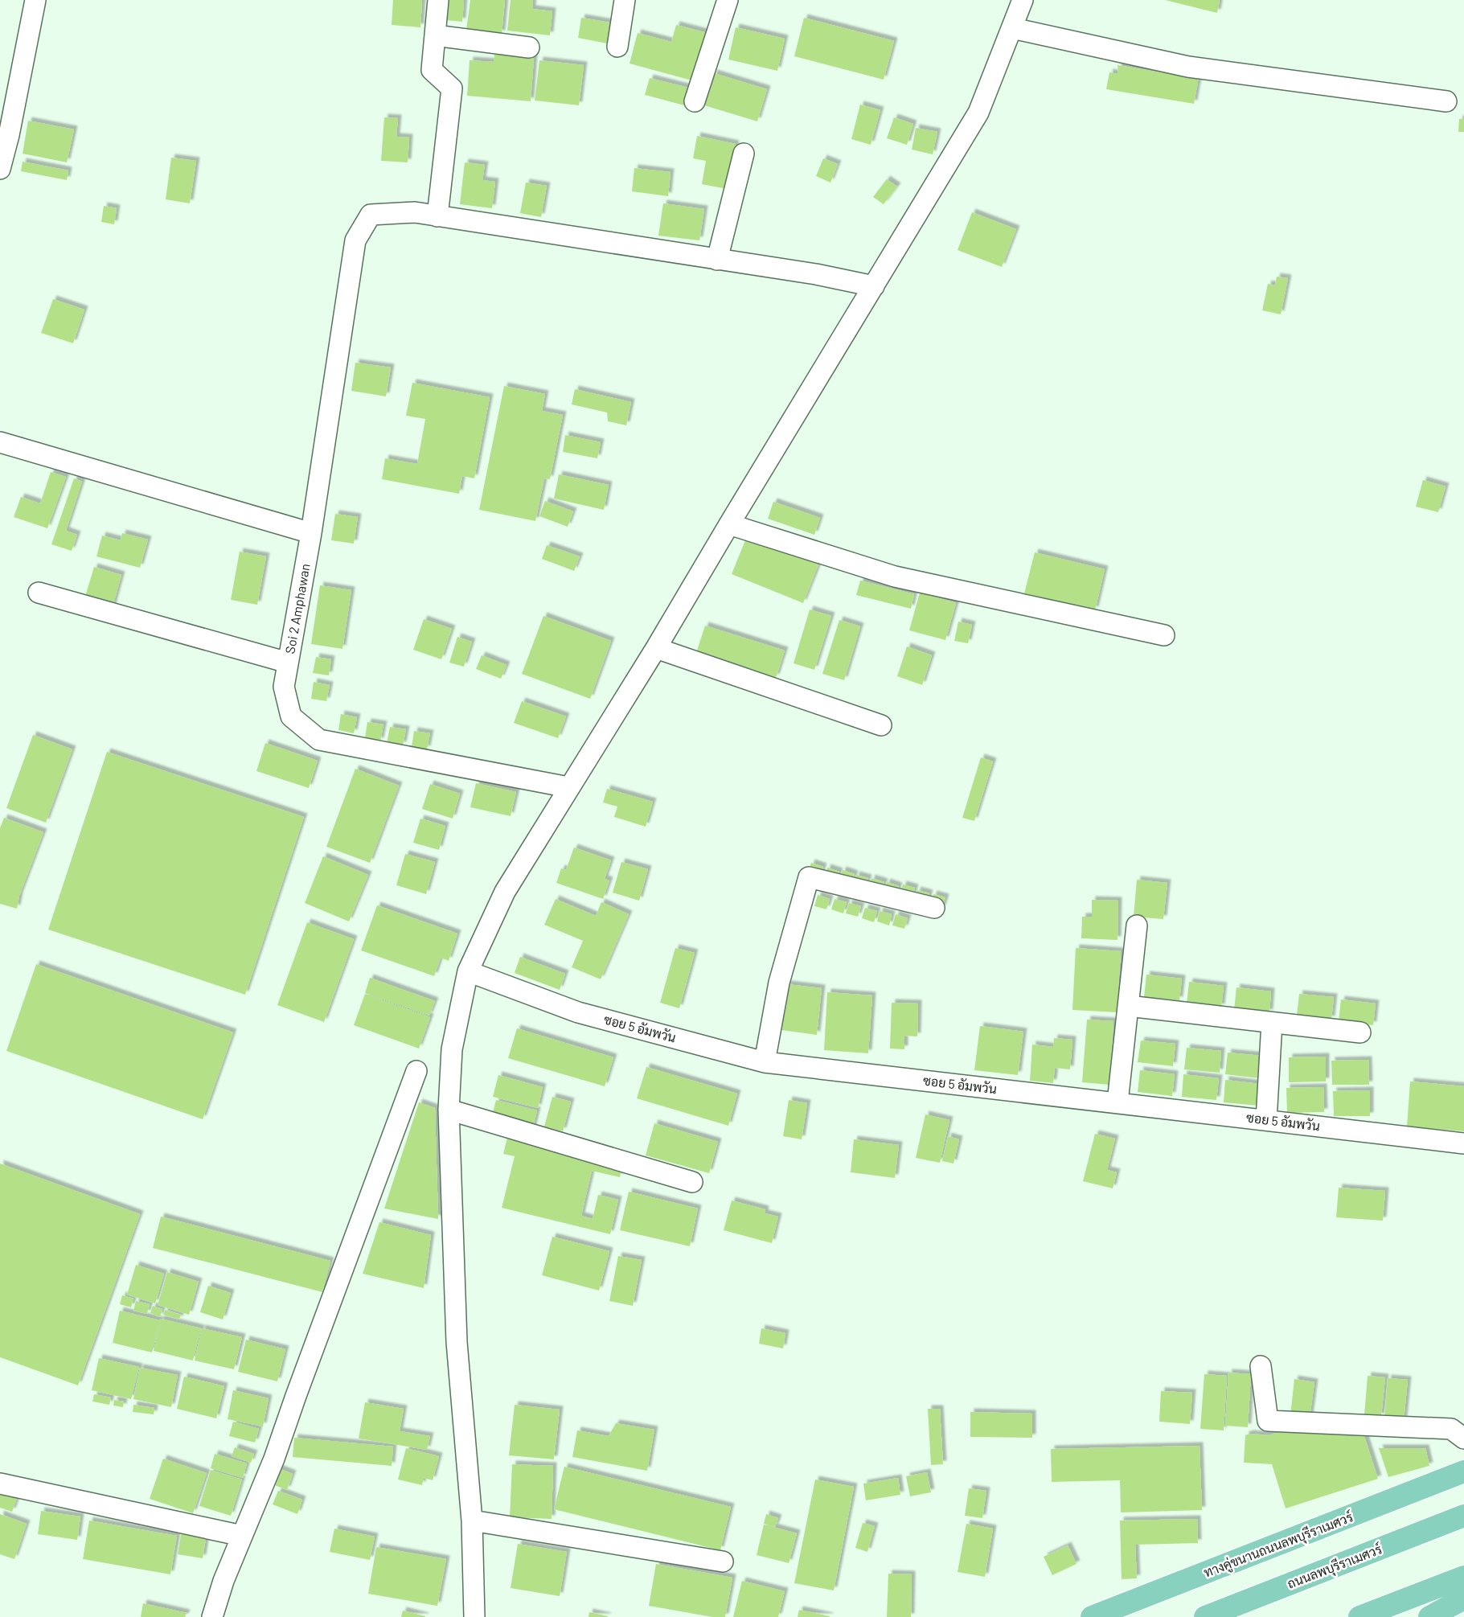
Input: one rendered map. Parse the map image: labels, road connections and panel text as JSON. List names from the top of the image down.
{
  "streets": {
    "main road": ["ทางคู่ขนานถนนลพบุรีราเมศวร์", "ถนนลพบุรีราเมศวร์"],
    "street": ["Soi 2 Amphawan", "ซอย 5 อัมพวัน"]
  }
}
